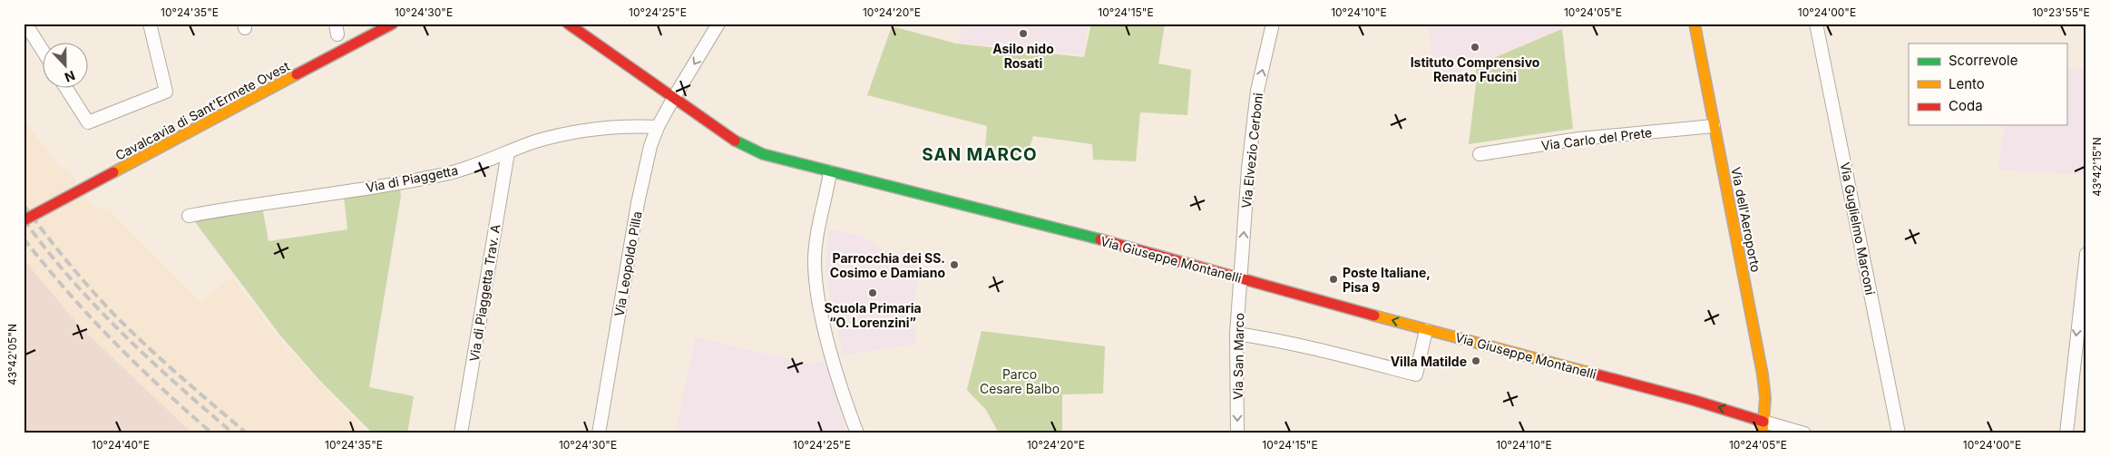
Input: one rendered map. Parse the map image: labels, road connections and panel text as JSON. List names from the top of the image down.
{
  "streets": {
    "street": [
      "Cavalcavia di Sant'Ermete Ovest",
      "Via Carlo del Prete",
      "Via Elvezio Cerboni",
      "Via di Piaggetta",
      "Via dell'Aeroporto",
      "Via Guglielmo Marconi",
      "Via Giuseppe Montanelli",
      "Via Leopoldo Pilla",
      "Via di Piaggetta Trav. A",
      "Via San Marco"
    ]
  },
  "crossings": [
    ["Via Carlo del Prete", "Via dell'Aeroporto"],
    ["Via Elvezio Cerboni", "Via Giuseppe Montanelli"],
    ["Via Elvezio Cerboni", "Via San Marco"],
    ["Via di Piaggetta", "Via Leopoldo Pilla"],
    ["Via di Piaggetta", "Via di Piaggetta Trav. A"],
    ["Via dell'Aeroporto", "Via Giuseppe Montanelli"],
    ["Via Giuseppe Montanelli", "Via Leopoldo Pilla"],
    ["Via Giuseppe Montanelli", "Via San Marco"]
  ],
  "one_way": ["Via Elvezio Cerboni", "Via Giuseppe Montanelli", "Via San Marco"],
  "districts": ["SAN MARCO"],
  "parks": ["Parco Cesare Balbo"],
  "places": [
    "Asilo nido Rosati",
    "Istituto Comprensivo Renato Fucini",
    "Parrocchia dei SS. Cosimo e Damiano",
    "Poste Italiane, Pisa 9",
    "Scuola Primaria “O. Lorenzini”",
    "Villa Matilde"
  ],
  "legend": ["Scorrevole", "Lento", "Coda"],
  "north": "bottom",
  "coordinates": [
    "10°24'35\"E",
    "10°24'30\"E",
    "10°24'25\"E",
    "10°24'20\"E",
    "10°24'15\"E",
    "10°24'10\"E",
    "10°24'05\"E",
    "10°24'00\"E",
    "10°23'55\"E",
    "43°42'15\"N",
    "43°42'05\"N",
    "10°24'40\"E"
  ]
}
